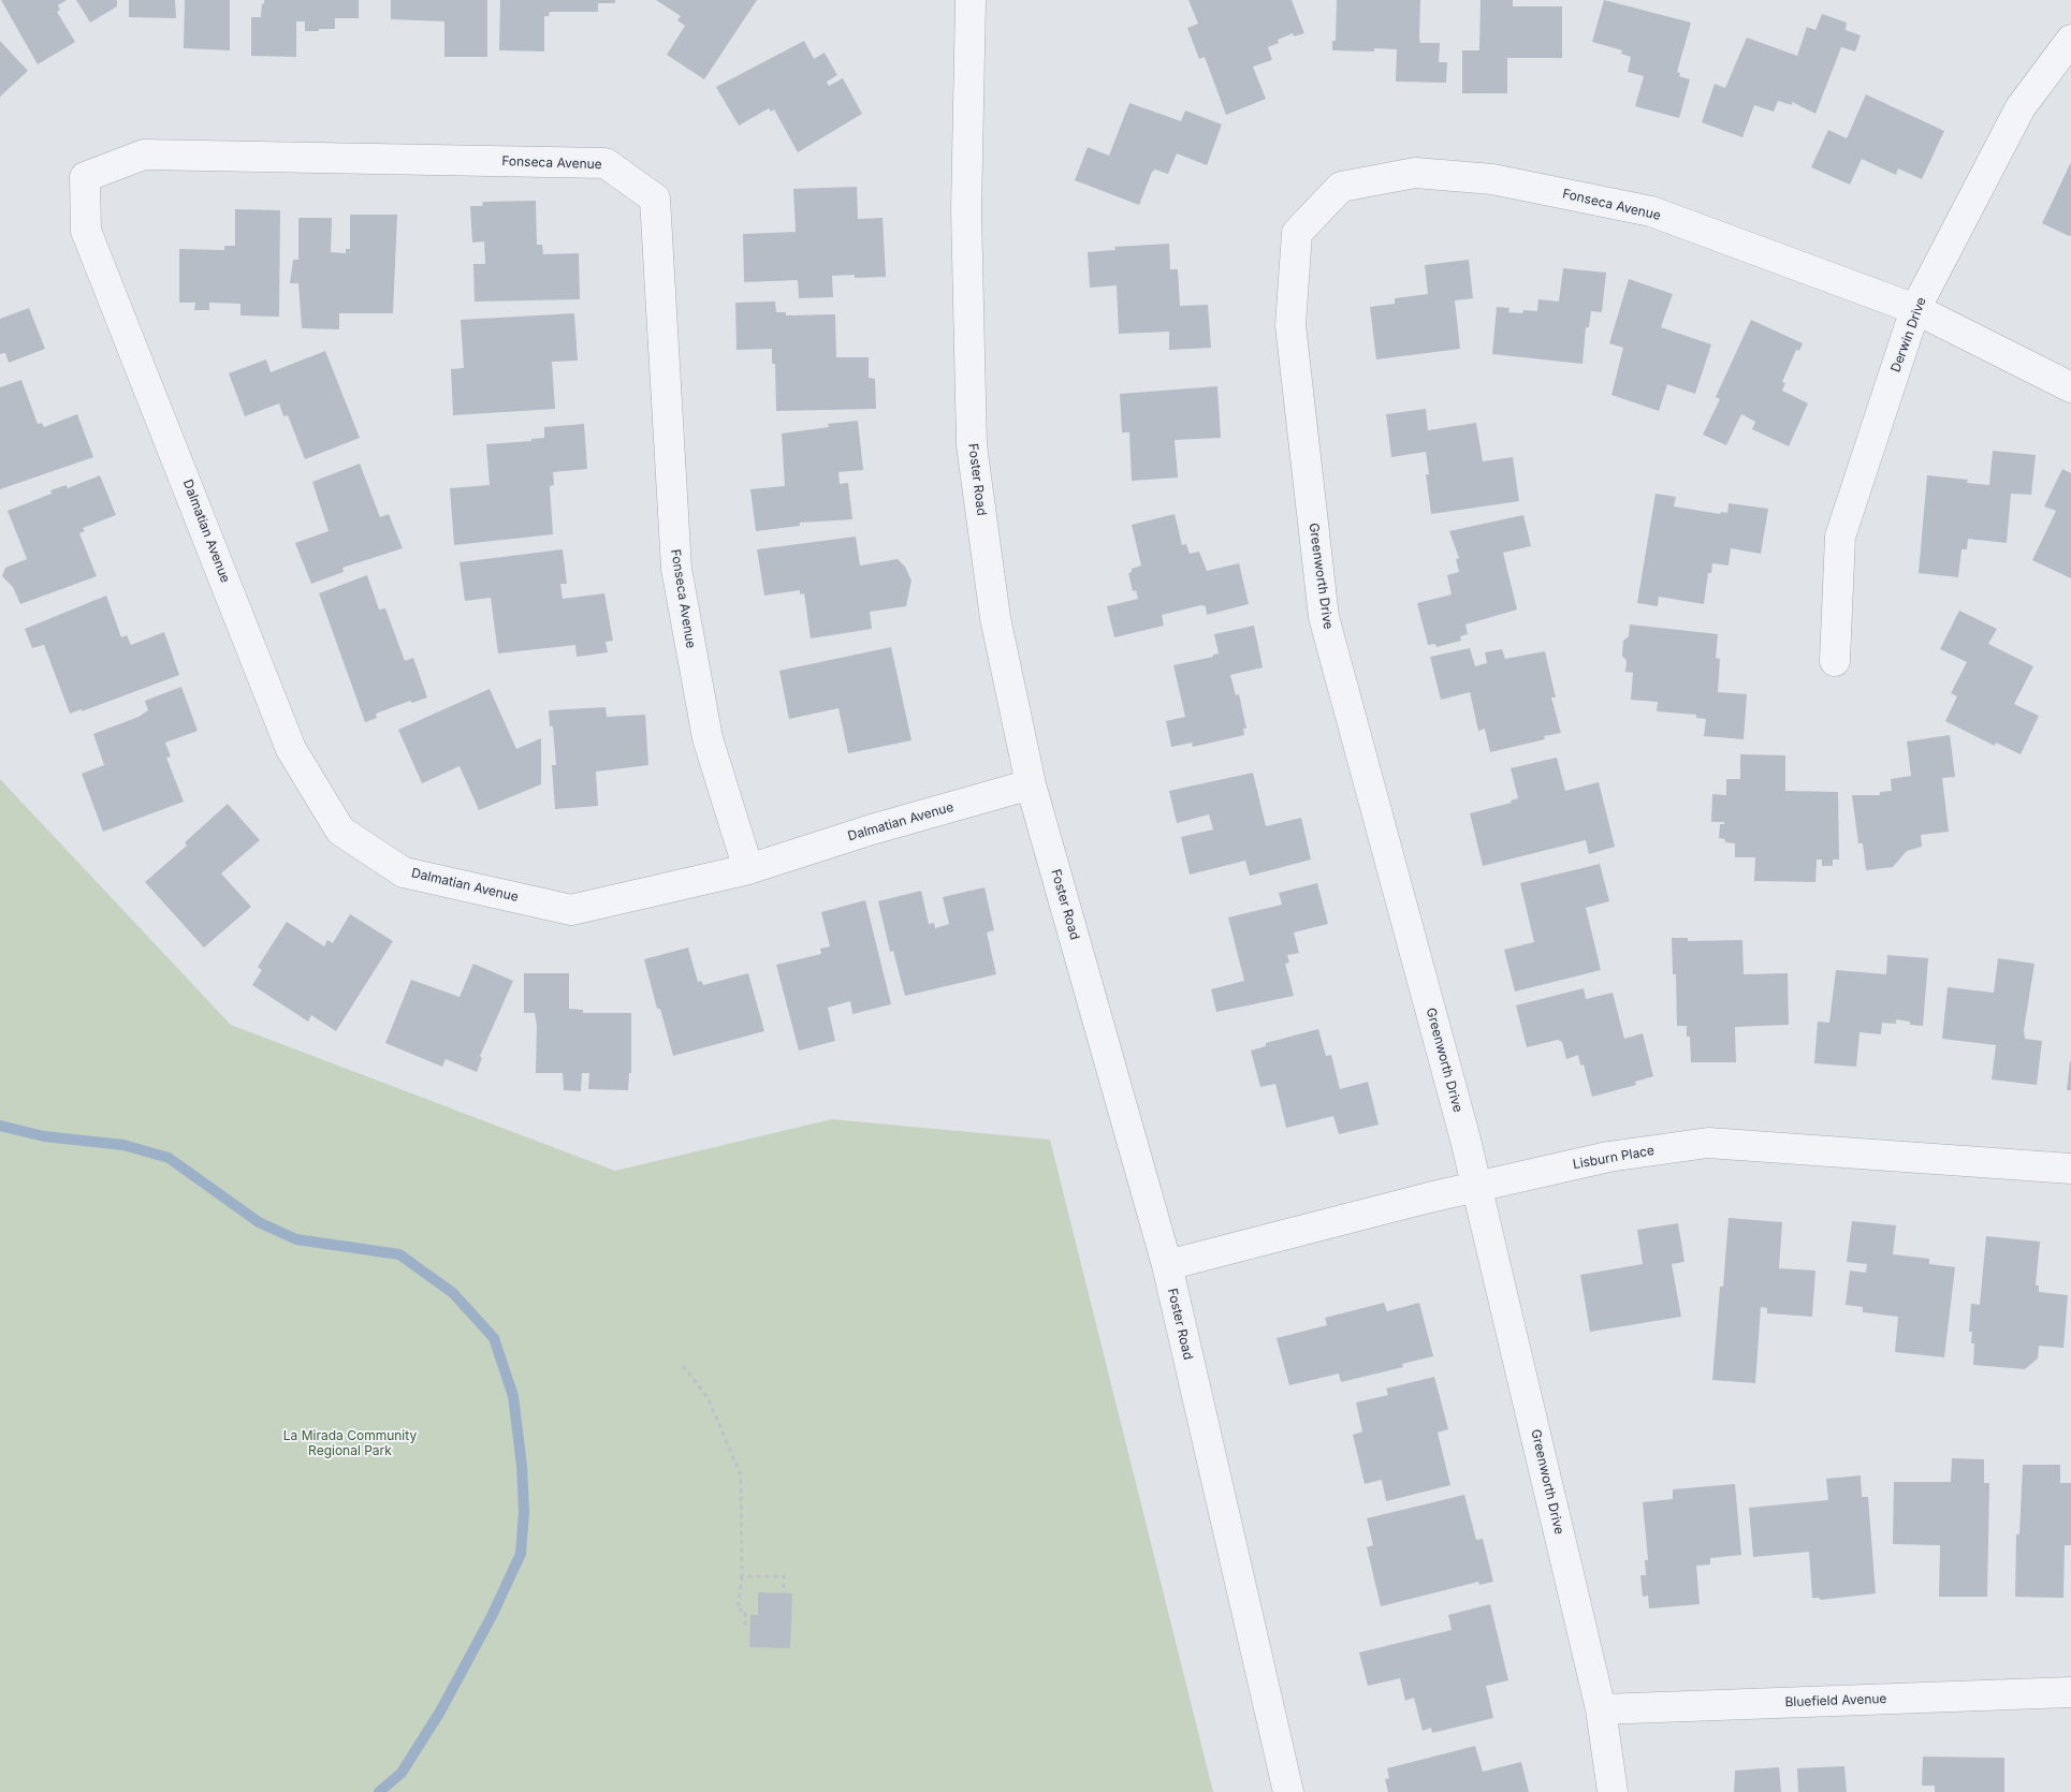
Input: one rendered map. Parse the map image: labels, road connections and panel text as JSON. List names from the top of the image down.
{
  "streets": {
    "street": [
      "Fonseca Avenue",
      "Derwin Drive",
      "Foster Road",
      "Dalmatian Avenue",
      "Greenworth Drive",
      "Lisburn Place",
      "Bluefield Avenue"
    ]
  },
  "crossings": [
    ["Fonseca Avenue", "Derwin Drive"],
    ["Fonseca Avenue", "Dalmatian Avenue"],
    ["Fonseca Avenue", "Greenworth Drive"],
    ["Foster Road", "Dalmatian Avenue"],
    ["Foster Road", "Lisburn Place"],
    ["Greenworth Drive", "Lisburn Place"],
    ["Greenworth Drive", "Bluefield Avenue"]
  ],
  "parks": ["La Mirada Community Regional Park"]
}
